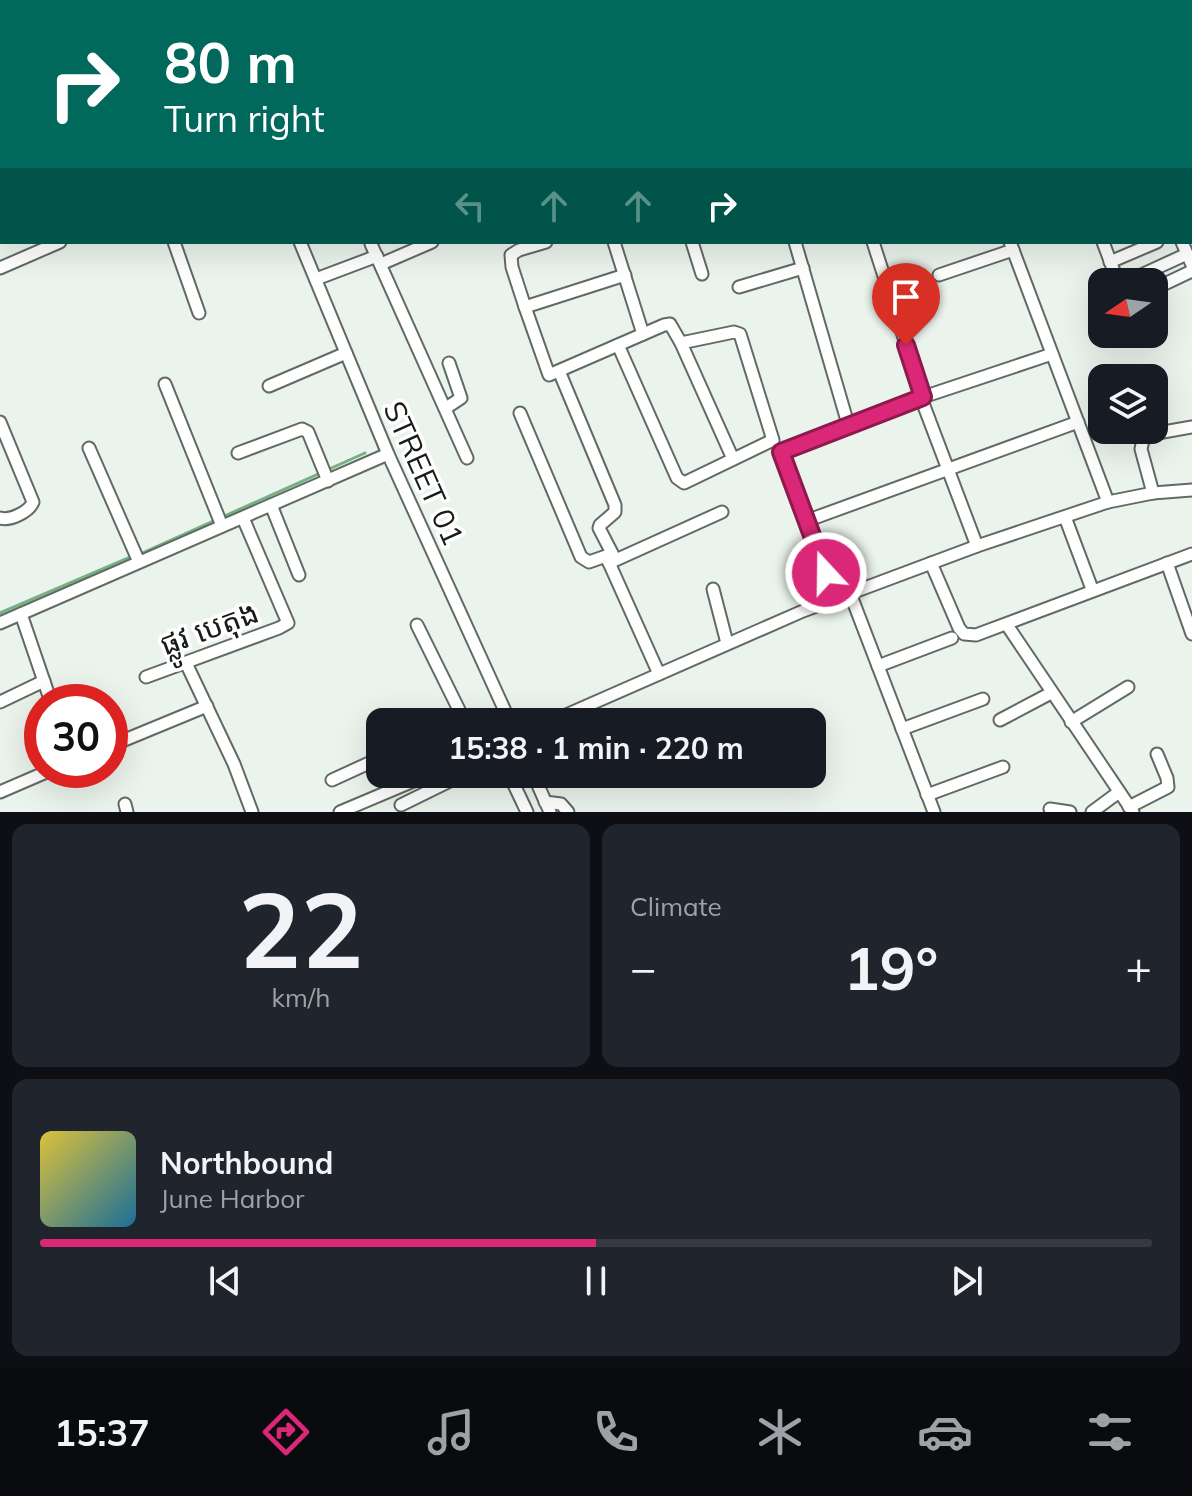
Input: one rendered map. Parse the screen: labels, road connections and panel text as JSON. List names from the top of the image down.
{
  "streets": {
    "street": ["STREET 01", "ផ្លូវ បេតុង"]
  },
  "north": "left",
  "page": {
    "turn": ["80 m", "Turn right"],
    "limit": "30",
    "trip": "15:38 · 1 min · 220 m",
    "tile": [
      ["22", "km/h"],
      "Climate"
    ],
    "heat": ["−", "19°", "+"],
    "song": ["Northbound", "June Harbor"],
    "tabs": "15:37"
  }
}
